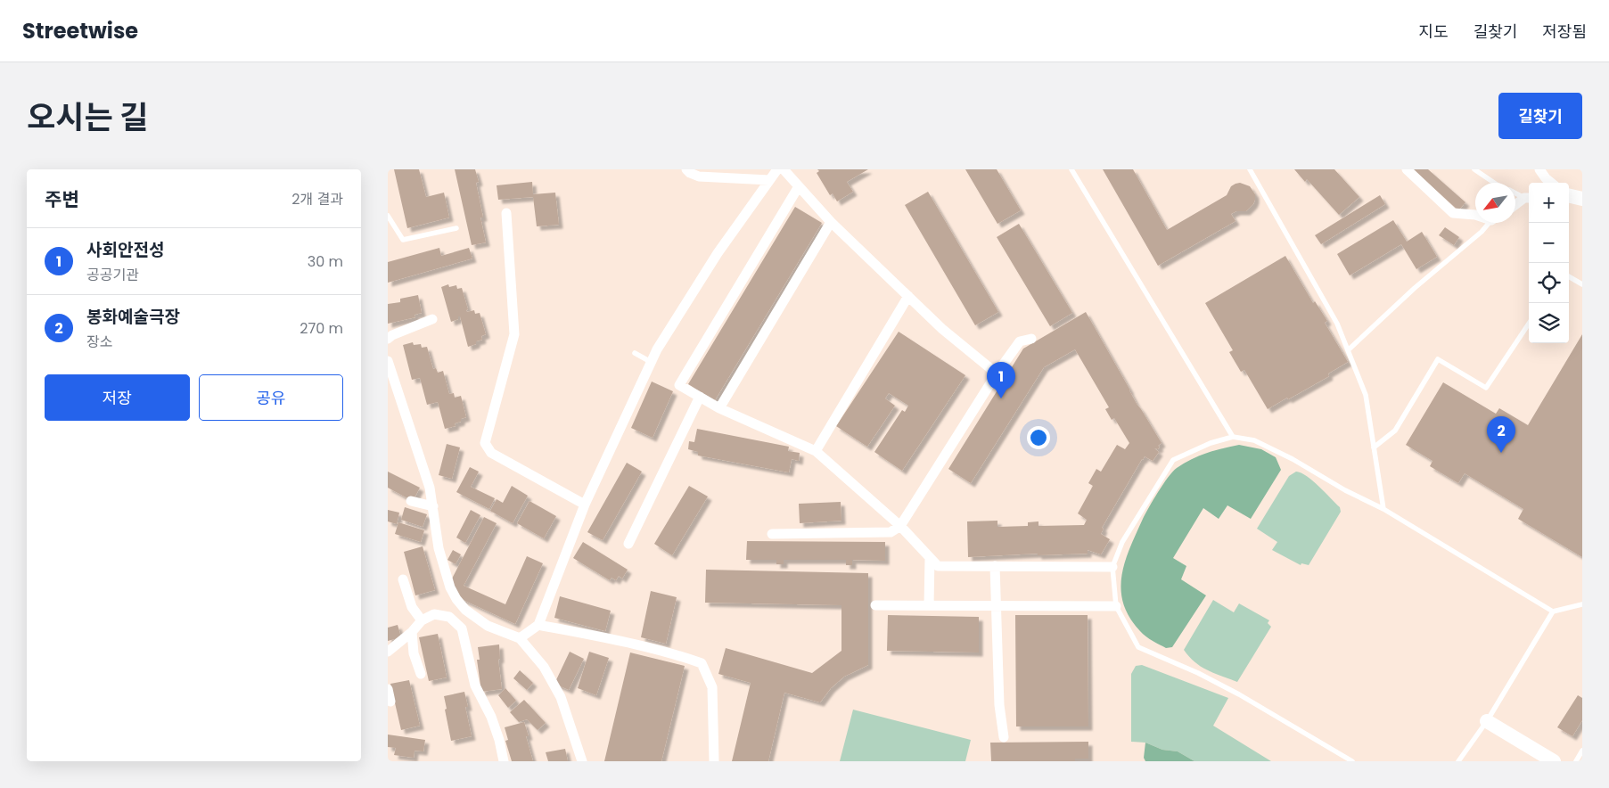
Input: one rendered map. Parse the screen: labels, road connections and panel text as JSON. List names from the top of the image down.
{
  "north": "bottom left",
  "page": {
    "header": "Streetwise",
    "nav": ["지도", "길찾기", "저장됨"],
    "title": "오시는 길",
    "buttons": [
      "길찾기",
      ["저장", "공유"]
    ],
    "heading": ["주변", "2개 결과"],
    "map_buttons": ["+", "−"],
    "list": [
      {
        "mark": "1",
        "name": "사회안전성",
        "note": "공공기관",
        "value": "30 m"
      },
      {
        "mark": "2",
        "name": "봉화예술극장",
        "note": "장소",
        "value": "270 m"
      }
    ],
    "pins": ["1", "2"]
  }
}
